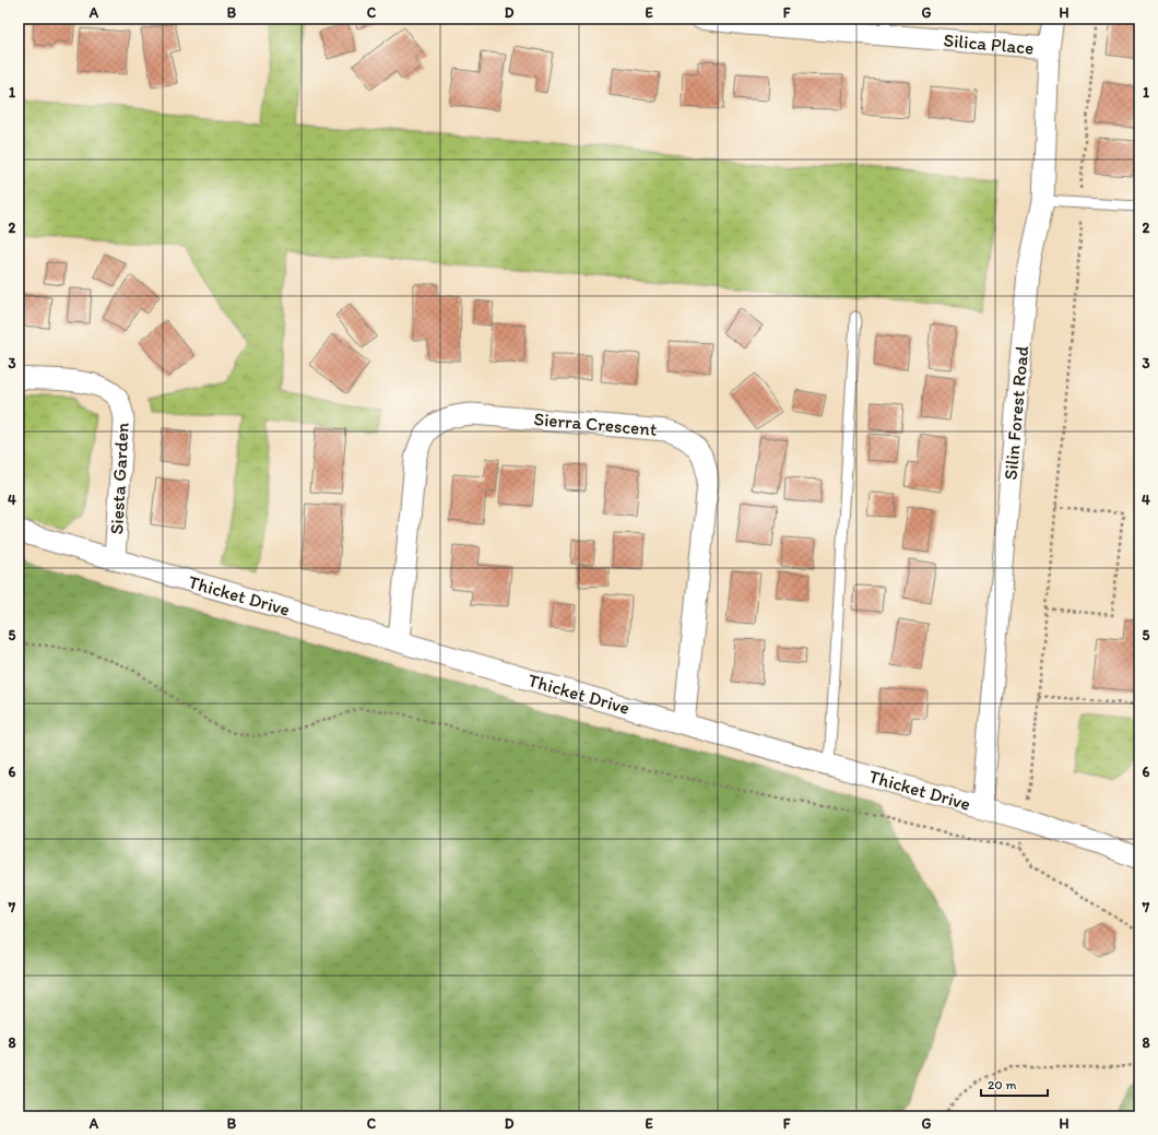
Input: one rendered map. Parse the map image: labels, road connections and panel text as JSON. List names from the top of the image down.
{
  "streets": {
    "street": [
      "Silica Place",
      "Silin Forest Road",
      "Sierra Crescent",
      "Siesta Garden",
      "Thicket Drive"
    ]
  },
  "crossings": [
    ["Silica Place", "Silin Forest Road"],
    ["Silin Forest Road", "Thicket Drive"],
    ["Sierra Crescent", "Thicket Drive"],
    ["Siesta Garden", "Thicket Drive"]
  ],
  "scale_bar": "20 m",
  "grid": {
    "columns": [
      "A",
      "B",
      "C",
      "D",
      "E",
      "F",
      "G",
      "H"
    ],
    "rows": [
      "1",
      "2",
      "3",
      "4",
      "5",
      "6",
      "7",
      "8"
    ]
  }
}
